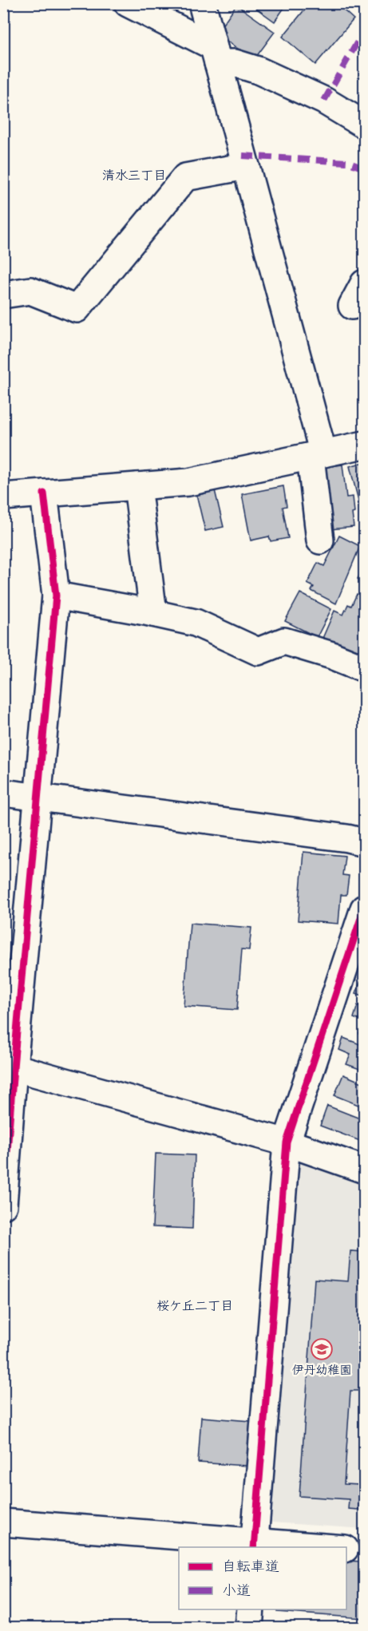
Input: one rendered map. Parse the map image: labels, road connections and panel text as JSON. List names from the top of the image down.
{
  "districts": ["清水三丁目", "桜ケ丘二丁目"],
  "places": {
    "school or university": ["伊丹幼稚園"]
  },
  "legend": ["自転車道", "小道"]
}
